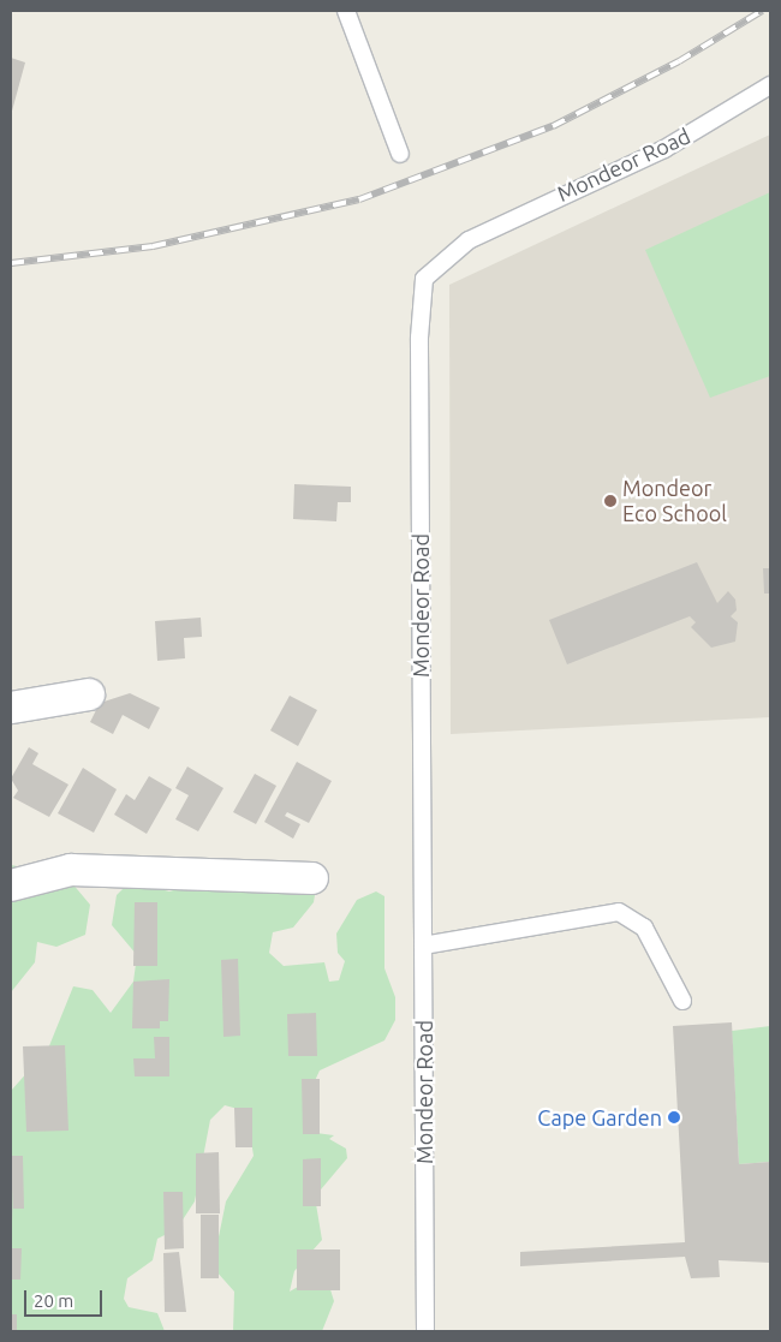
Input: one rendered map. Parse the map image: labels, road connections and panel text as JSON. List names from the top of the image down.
{
  "streets": {
    "lane": ["Mondeor Road"]
  },
  "places": ["Mondeor Eco School", "Cape Garden"],
  "scale_bar": "20 m"
}
